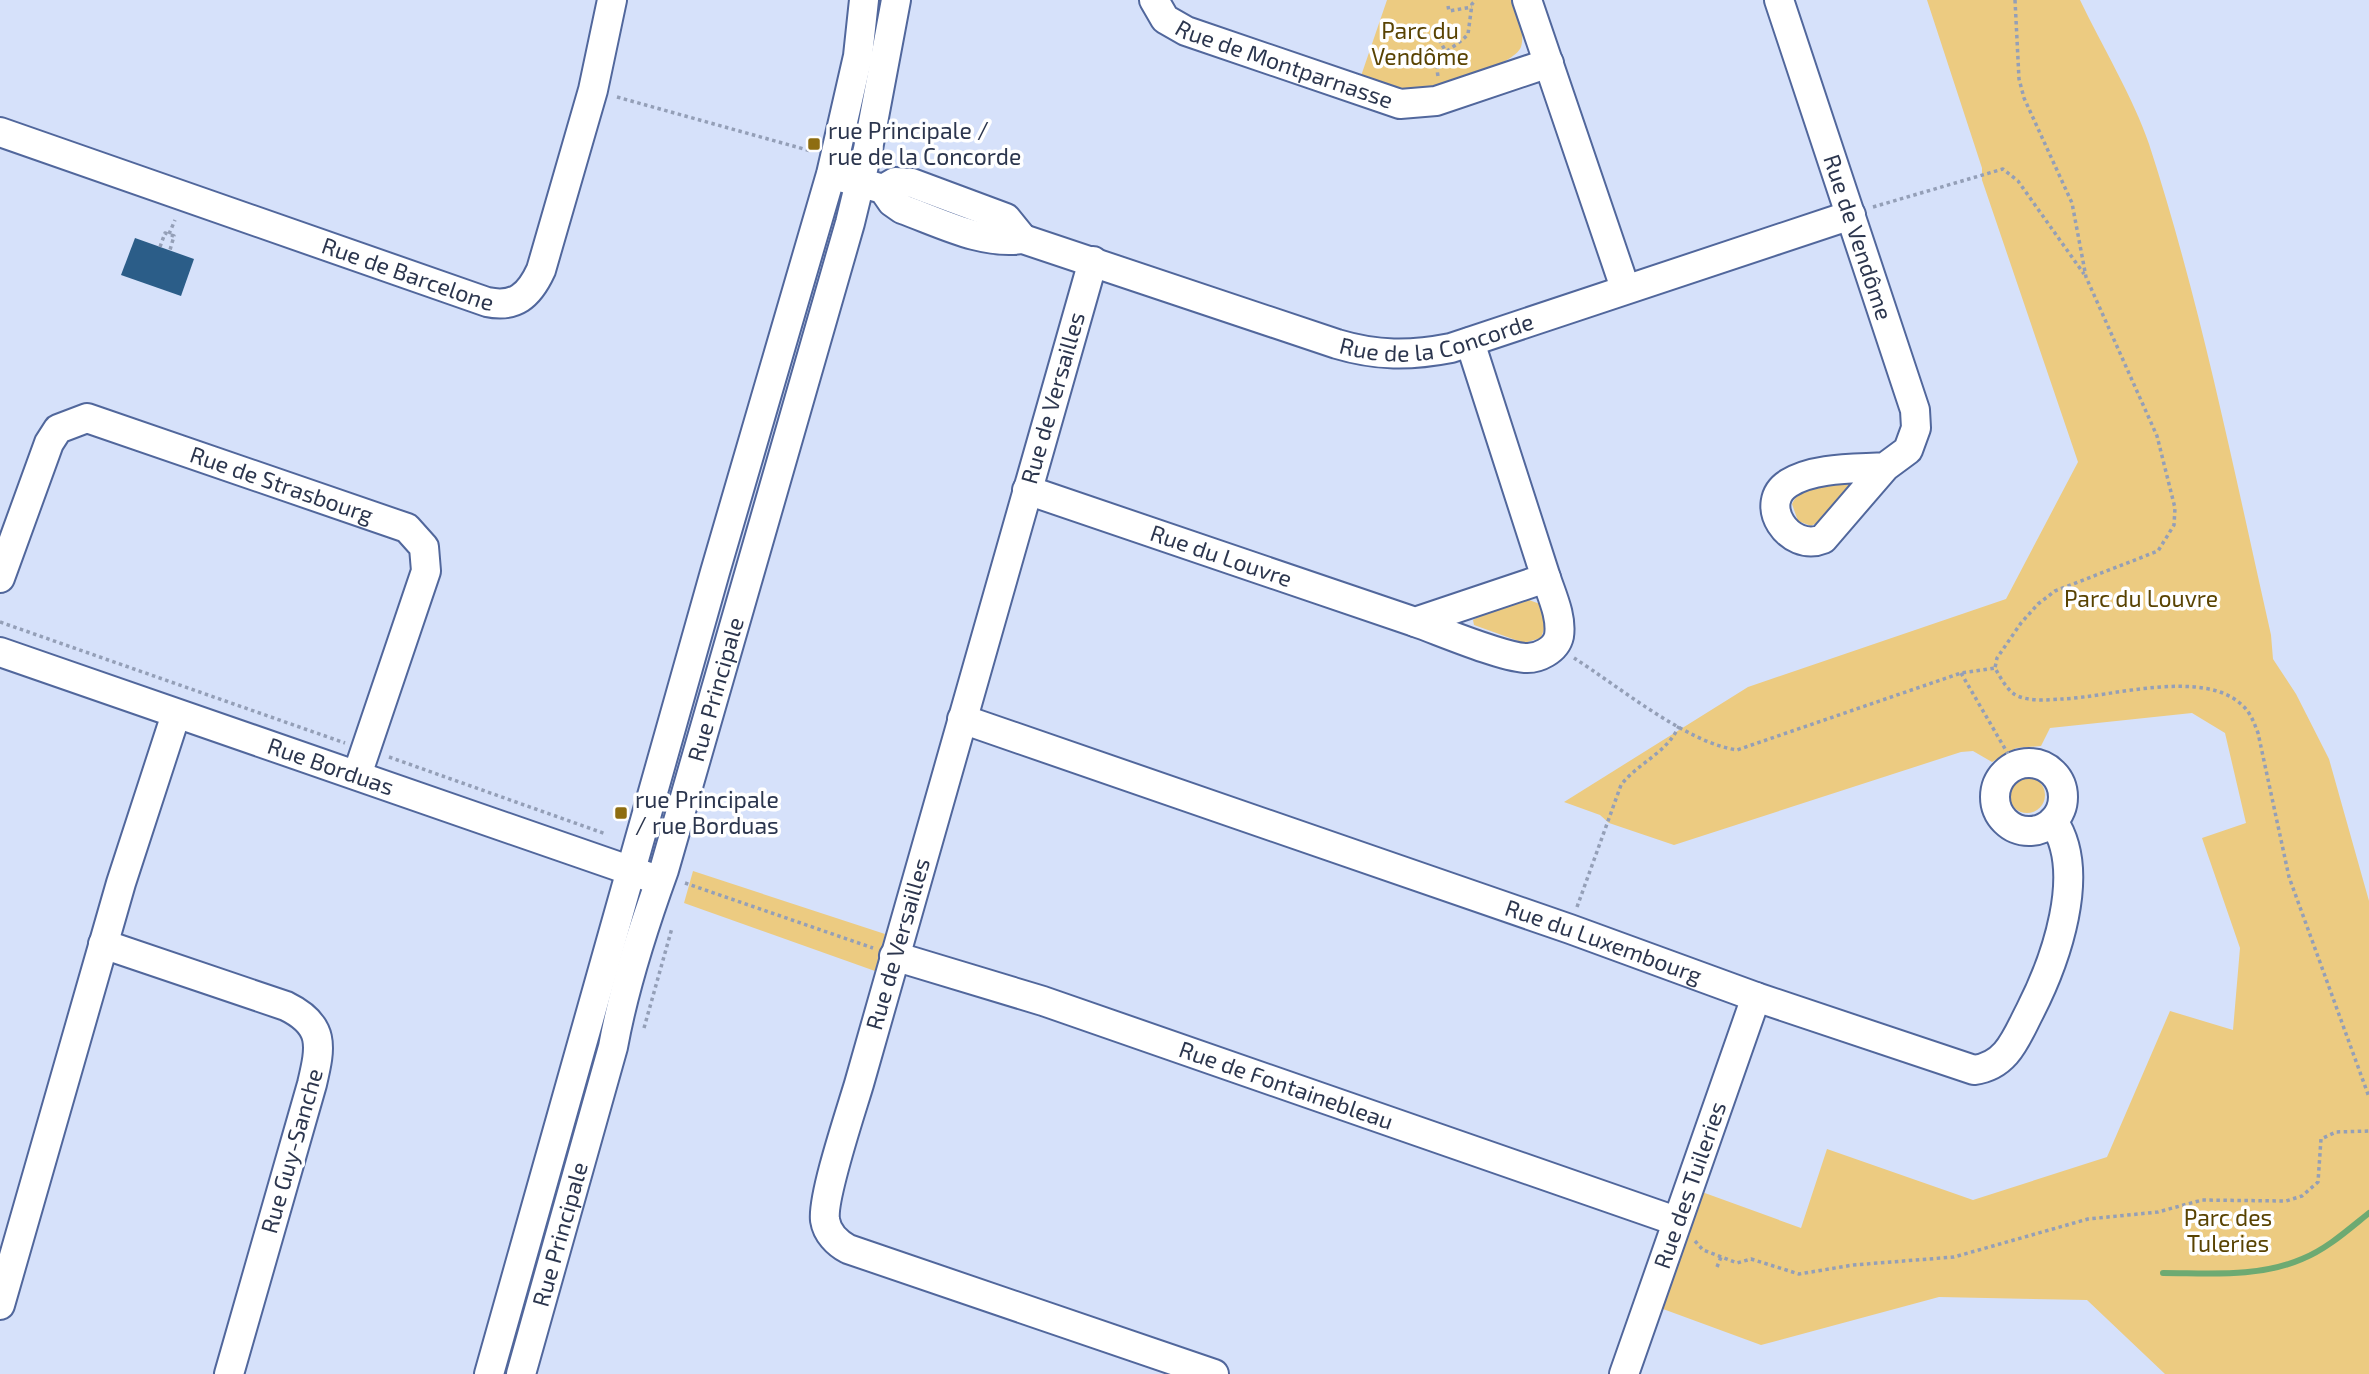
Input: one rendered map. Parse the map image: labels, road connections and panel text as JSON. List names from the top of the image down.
{
  "streets": {
    "street": [
      "Rue de Montparnasse",
      "Rue de Vendôme",
      "Rue de Barcelone",
      "Rue de la Concorde",
      "Rue de Versailles",
      "Rue de Strasbourg",
      "Rue du Louvre",
      "Rue Principale",
      "Rue Borduas",
      "Rue du Luxembourg",
      "Rue de Fontainebleau",
      "Rue Guy-Sanche",
      "Rue des Tuileries"
    ]
  },
  "crossings": [
    ["Rue de Vendôme", "Rue de la Concorde"],
    ["Rue de la Concorde", "Rue de Versailles"],
    ["Rue de la Concorde", "Rue du Louvre"],
    ["Rue de la Concorde", "Rue Principale"],
    ["Rue de Versailles", "Rue du Louvre"],
    ["Rue de Versailles", "Rue du Luxembourg"],
    ["Rue de Versailles", "Rue de Fontainebleau"],
    ["Rue de Strasbourg", "Rue Borduas"],
    ["Rue Principale", "Rue Borduas"],
    ["Rue du Luxembourg", "Rue des Tuileries"],
    ["Rue de Fontainebleau", "Rue des Tuileries"]
  ],
  "parks": ["Parc du Vendôme", "Parc du Louvre", "Parc des Tuleries"],
  "places": {
    "transit": ["rue Principale / rue de la Concorde", "rue Principale / rue Borduas"]
  }
}
